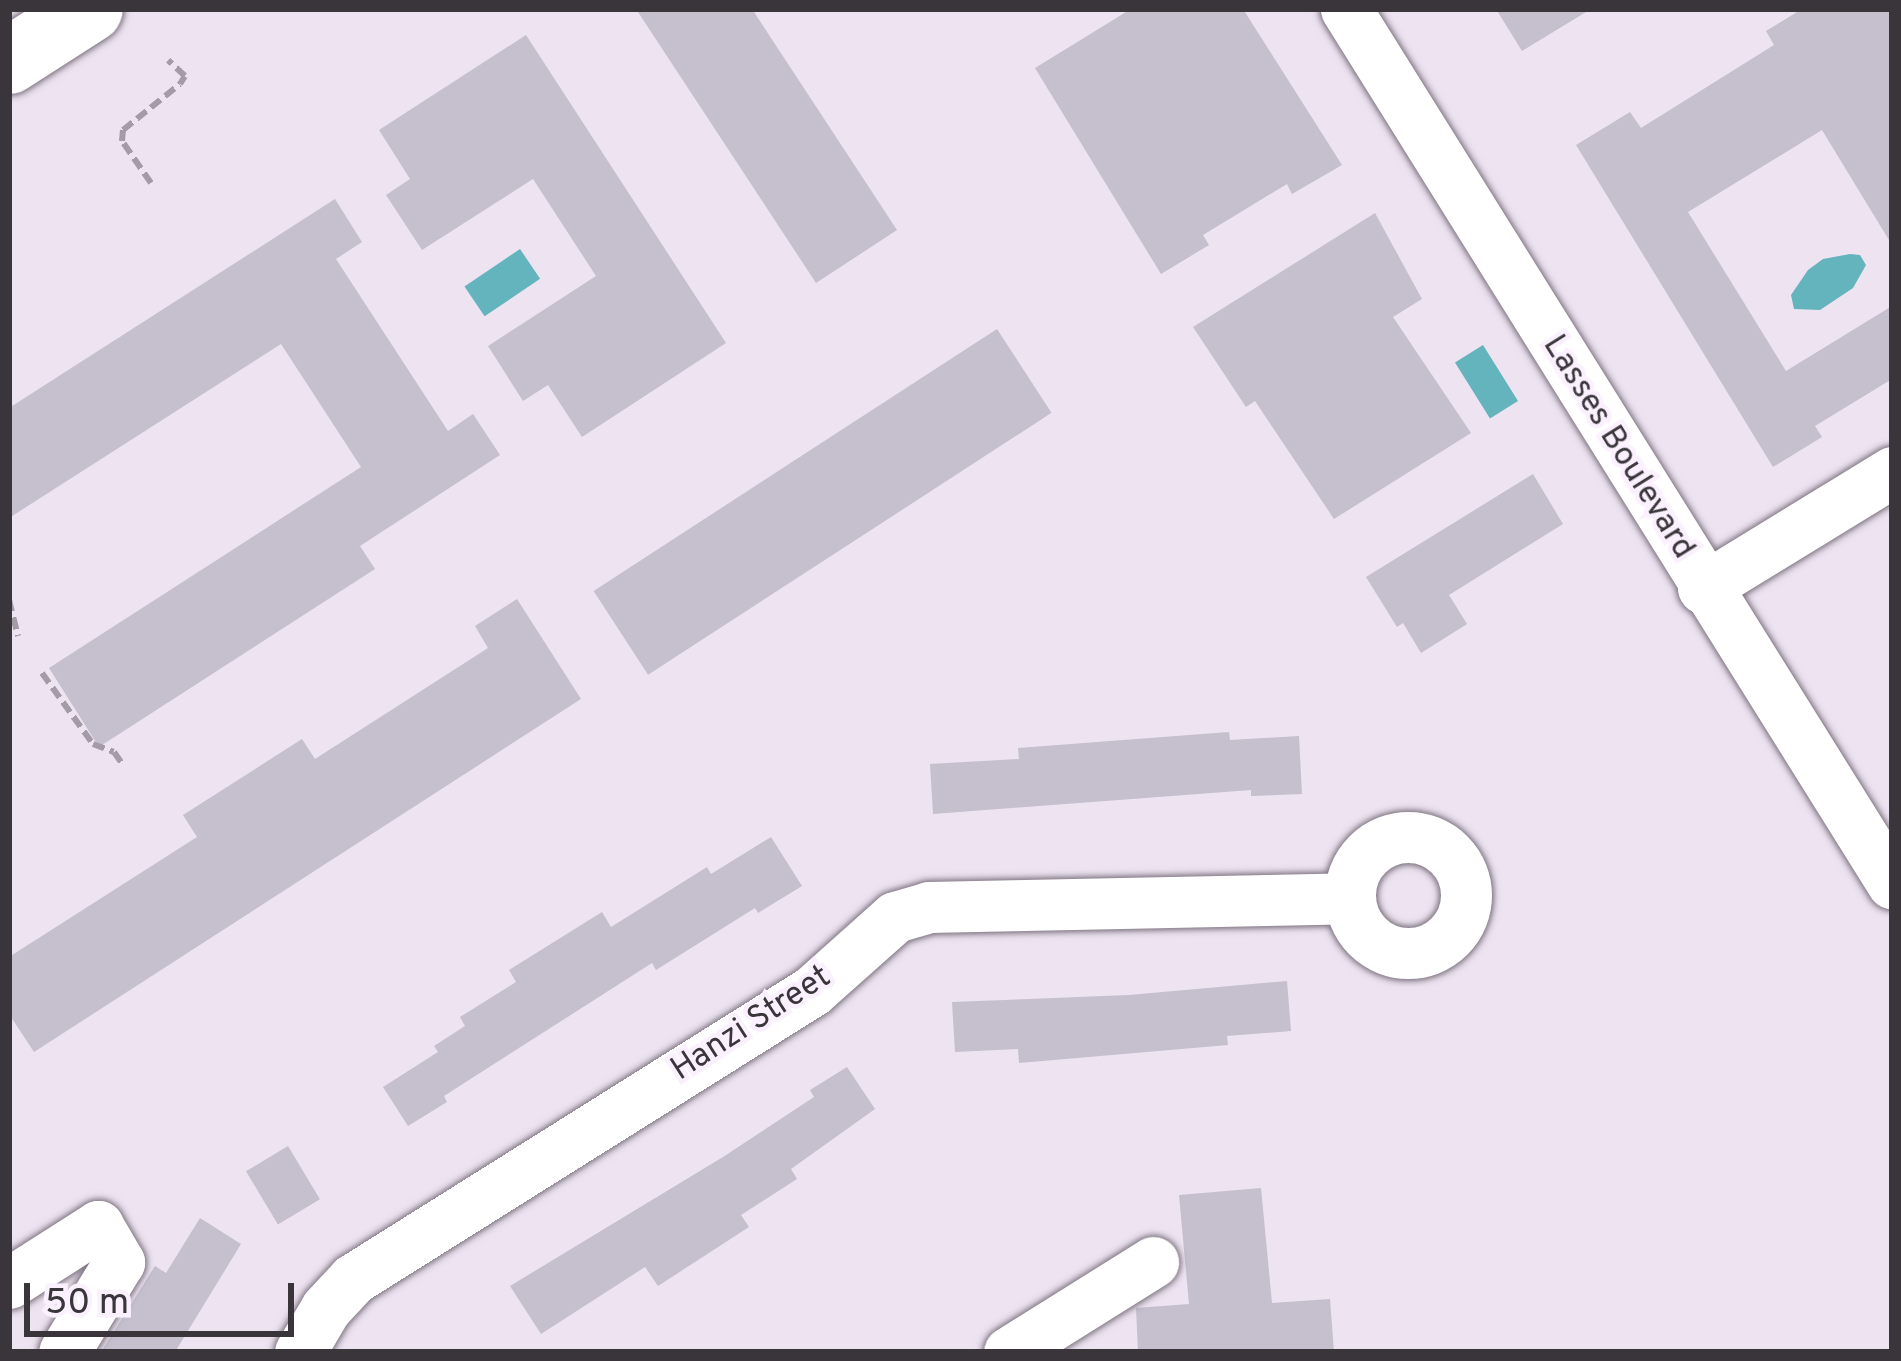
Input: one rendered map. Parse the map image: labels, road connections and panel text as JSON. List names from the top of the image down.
{
  "streets": {
    "street": ["Lasses Boulevard", "Hanzi Street"]
  },
  "scale_bar": "50 m"
}
